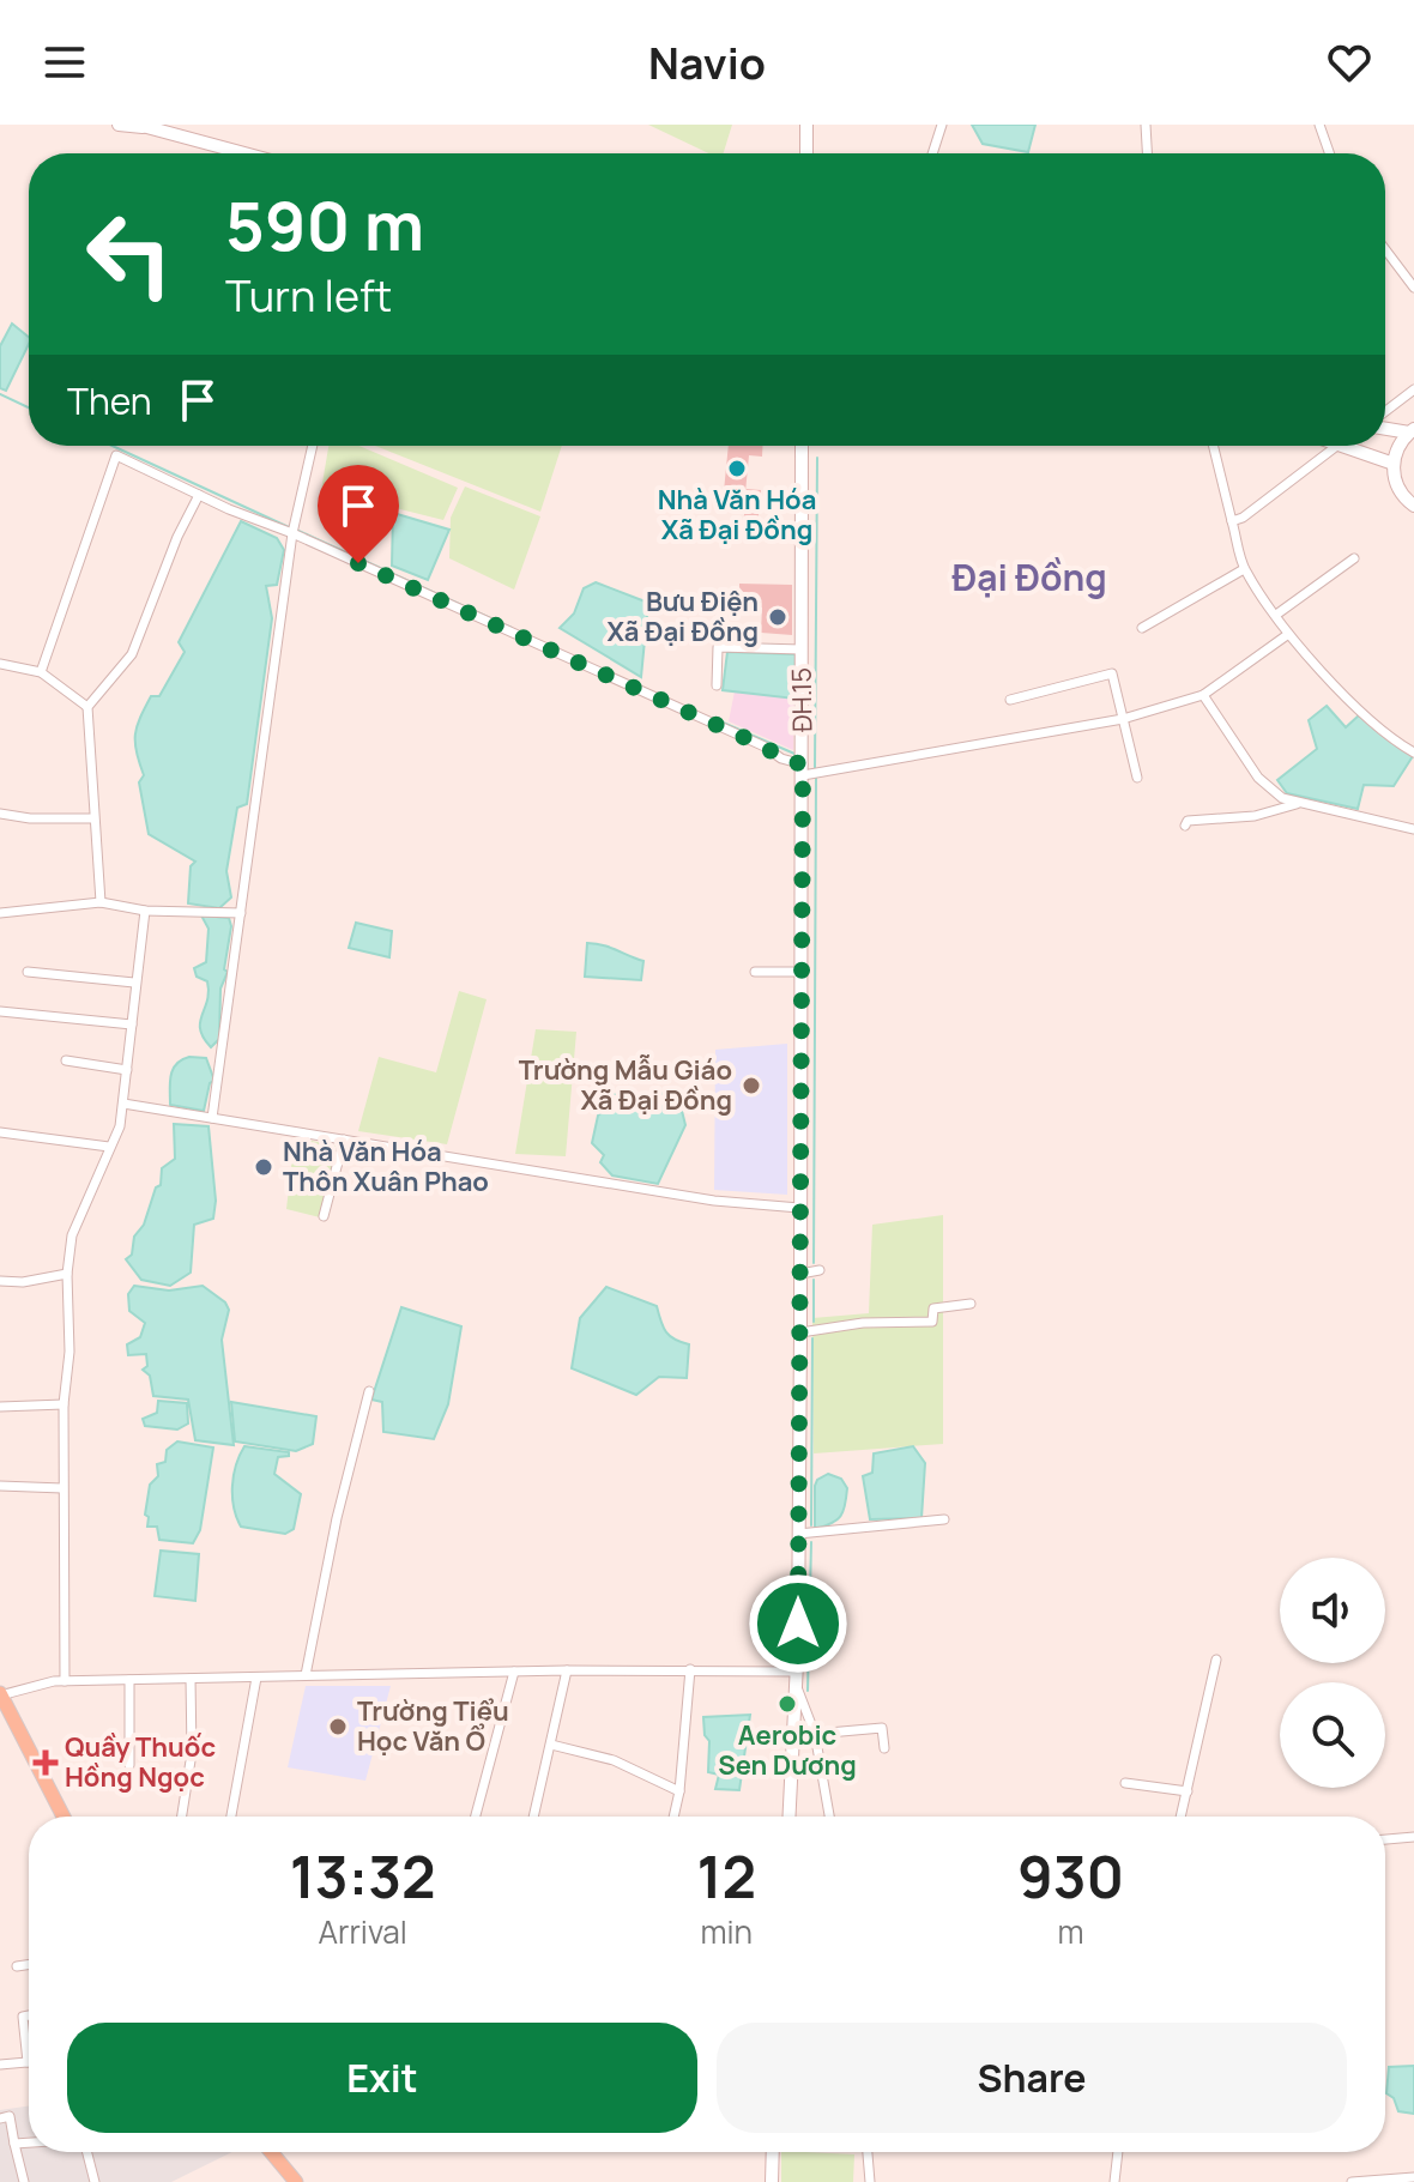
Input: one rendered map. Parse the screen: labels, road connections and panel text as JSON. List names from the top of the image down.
{
  "streets": {
    "main road": ["ĐH.15"]
  },
  "districts": ["Đại Đồng"],
  "places": {
    "other": [
      "Nhà Văn Hóa Xã Đại Đồng",
      "Bưu Điện Xã Đại Đồng",
      "Trường Mẫu Giáo Xã Đại Đồng",
      "Nhà Văn Hóa Thôn Xuân Phao",
      "Aerobic Sen Dương",
      "Trường Tiểu Học Văn Ổ"
    ],
    "health": ["Quầy Thuốc Hồng Ngọc"]
  },
  "page": {
    "header": "Navio",
    "turn": ["590 m", "Turn left"],
    "then": "Then",
    "eta": [
      "13:32",
      "Arrival",
      "12",
      "min",
      "930",
      "m"
    ],
    "buttons": ["Exit", "Share"]
  }
}
